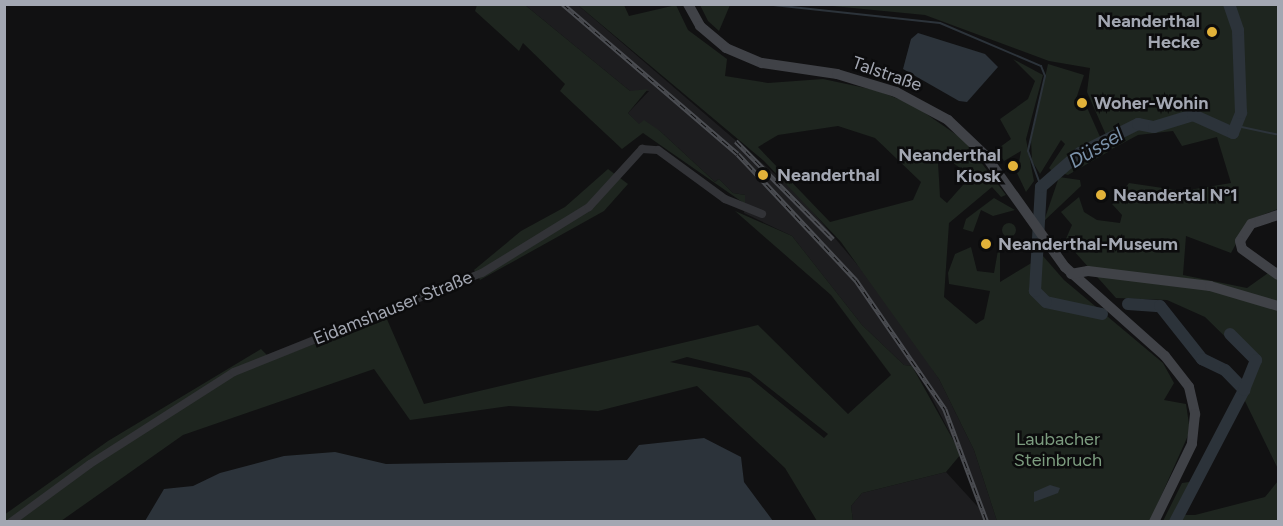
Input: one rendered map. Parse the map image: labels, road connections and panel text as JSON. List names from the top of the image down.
{
  "streets": {
    "main road": ["Talstraße"],
    "street": ["Eidamshauser Straße"]
  },
  "water": ["Düssel"],
  "parks": ["Laubacher Steinbruch"],
  "places": [
    "Neanderthal Hecke",
    "Woher-Wohin",
    "Neanderthal Kiosk",
    "Neanderthal",
    "Neandertal N°1",
    "Neanderthal-Museum"
  ]
}
